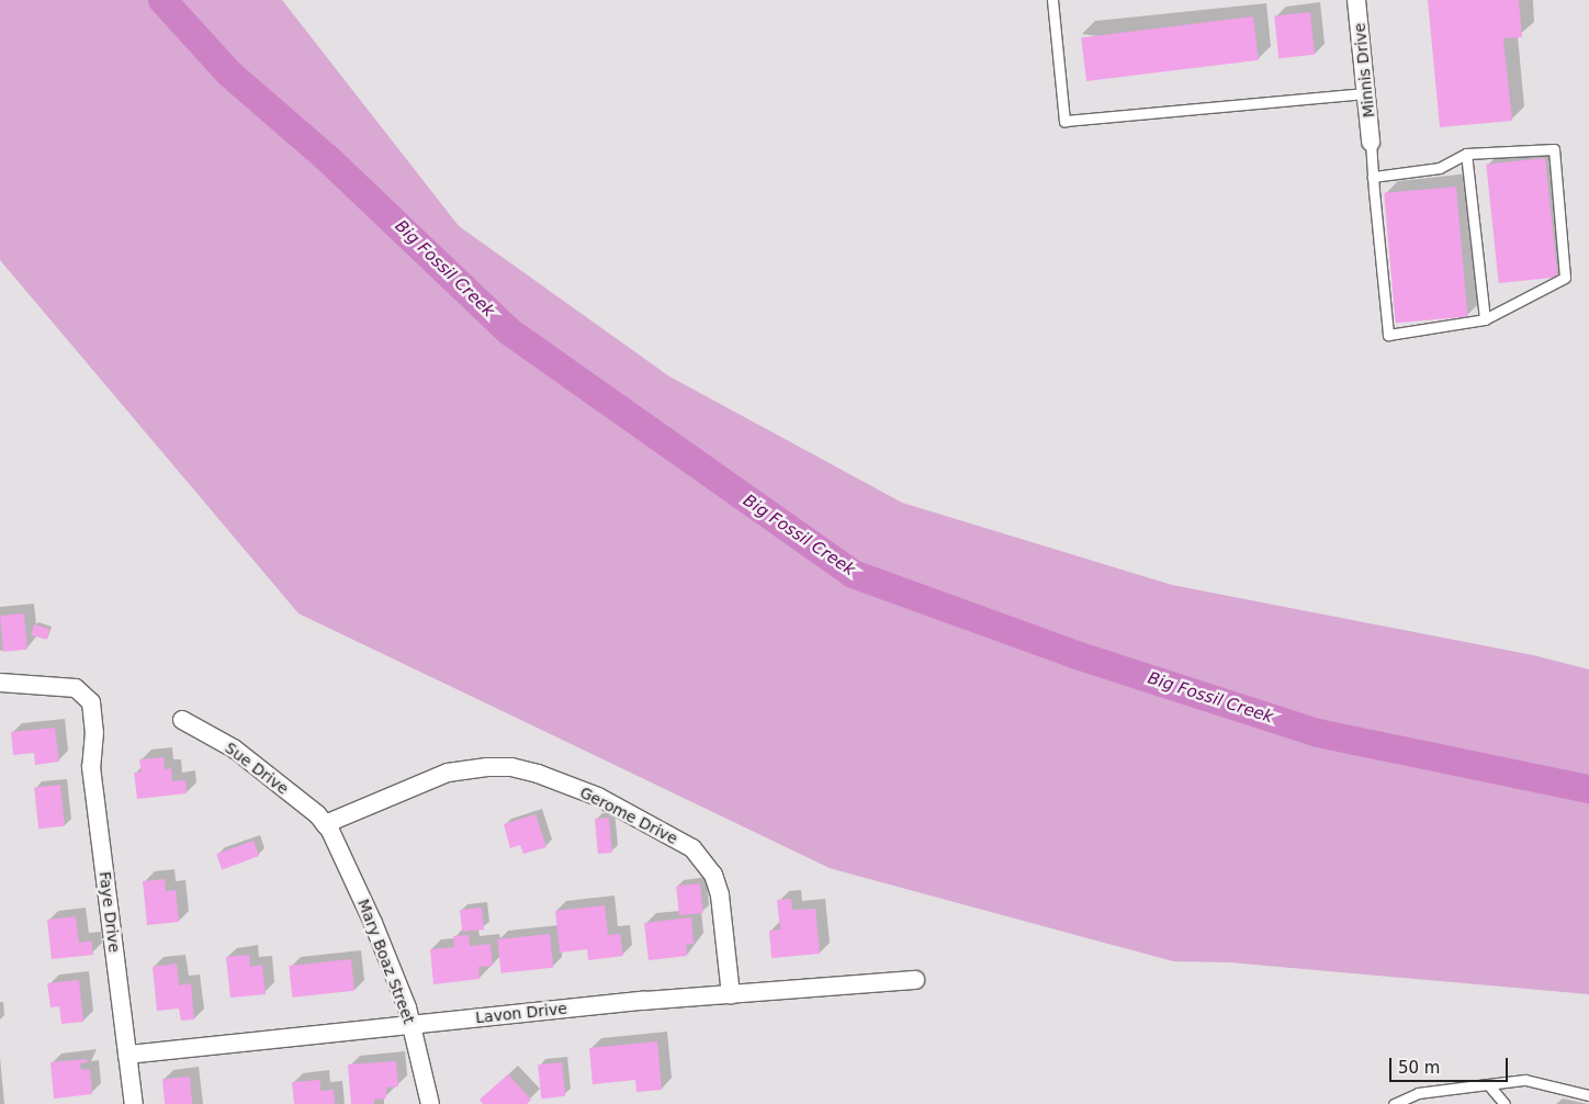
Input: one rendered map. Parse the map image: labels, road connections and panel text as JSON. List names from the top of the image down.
{
  "streets": {
    "street": [
      "Minnis Drive",
      "Sue Drive",
      "Gerome Drive",
      "Faye Drive",
      "Mary Boaz Street",
      "Lavon Drive"
    ]
  },
  "crossings": [
    ["Sue Drive", "Gerome Drive"],
    ["Sue Drive", "Mary Boaz Street"],
    ["Gerome Drive", "Mary Boaz Street"],
    ["Gerome Drive", "Lavon Drive"],
    ["Faye Drive", "Lavon Drive"],
    ["Mary Boaz Street", "Lavon Drive"]
  ],
  "water": ["Big Fossil Creek"],
  "scale_bar": "50 m"
}
